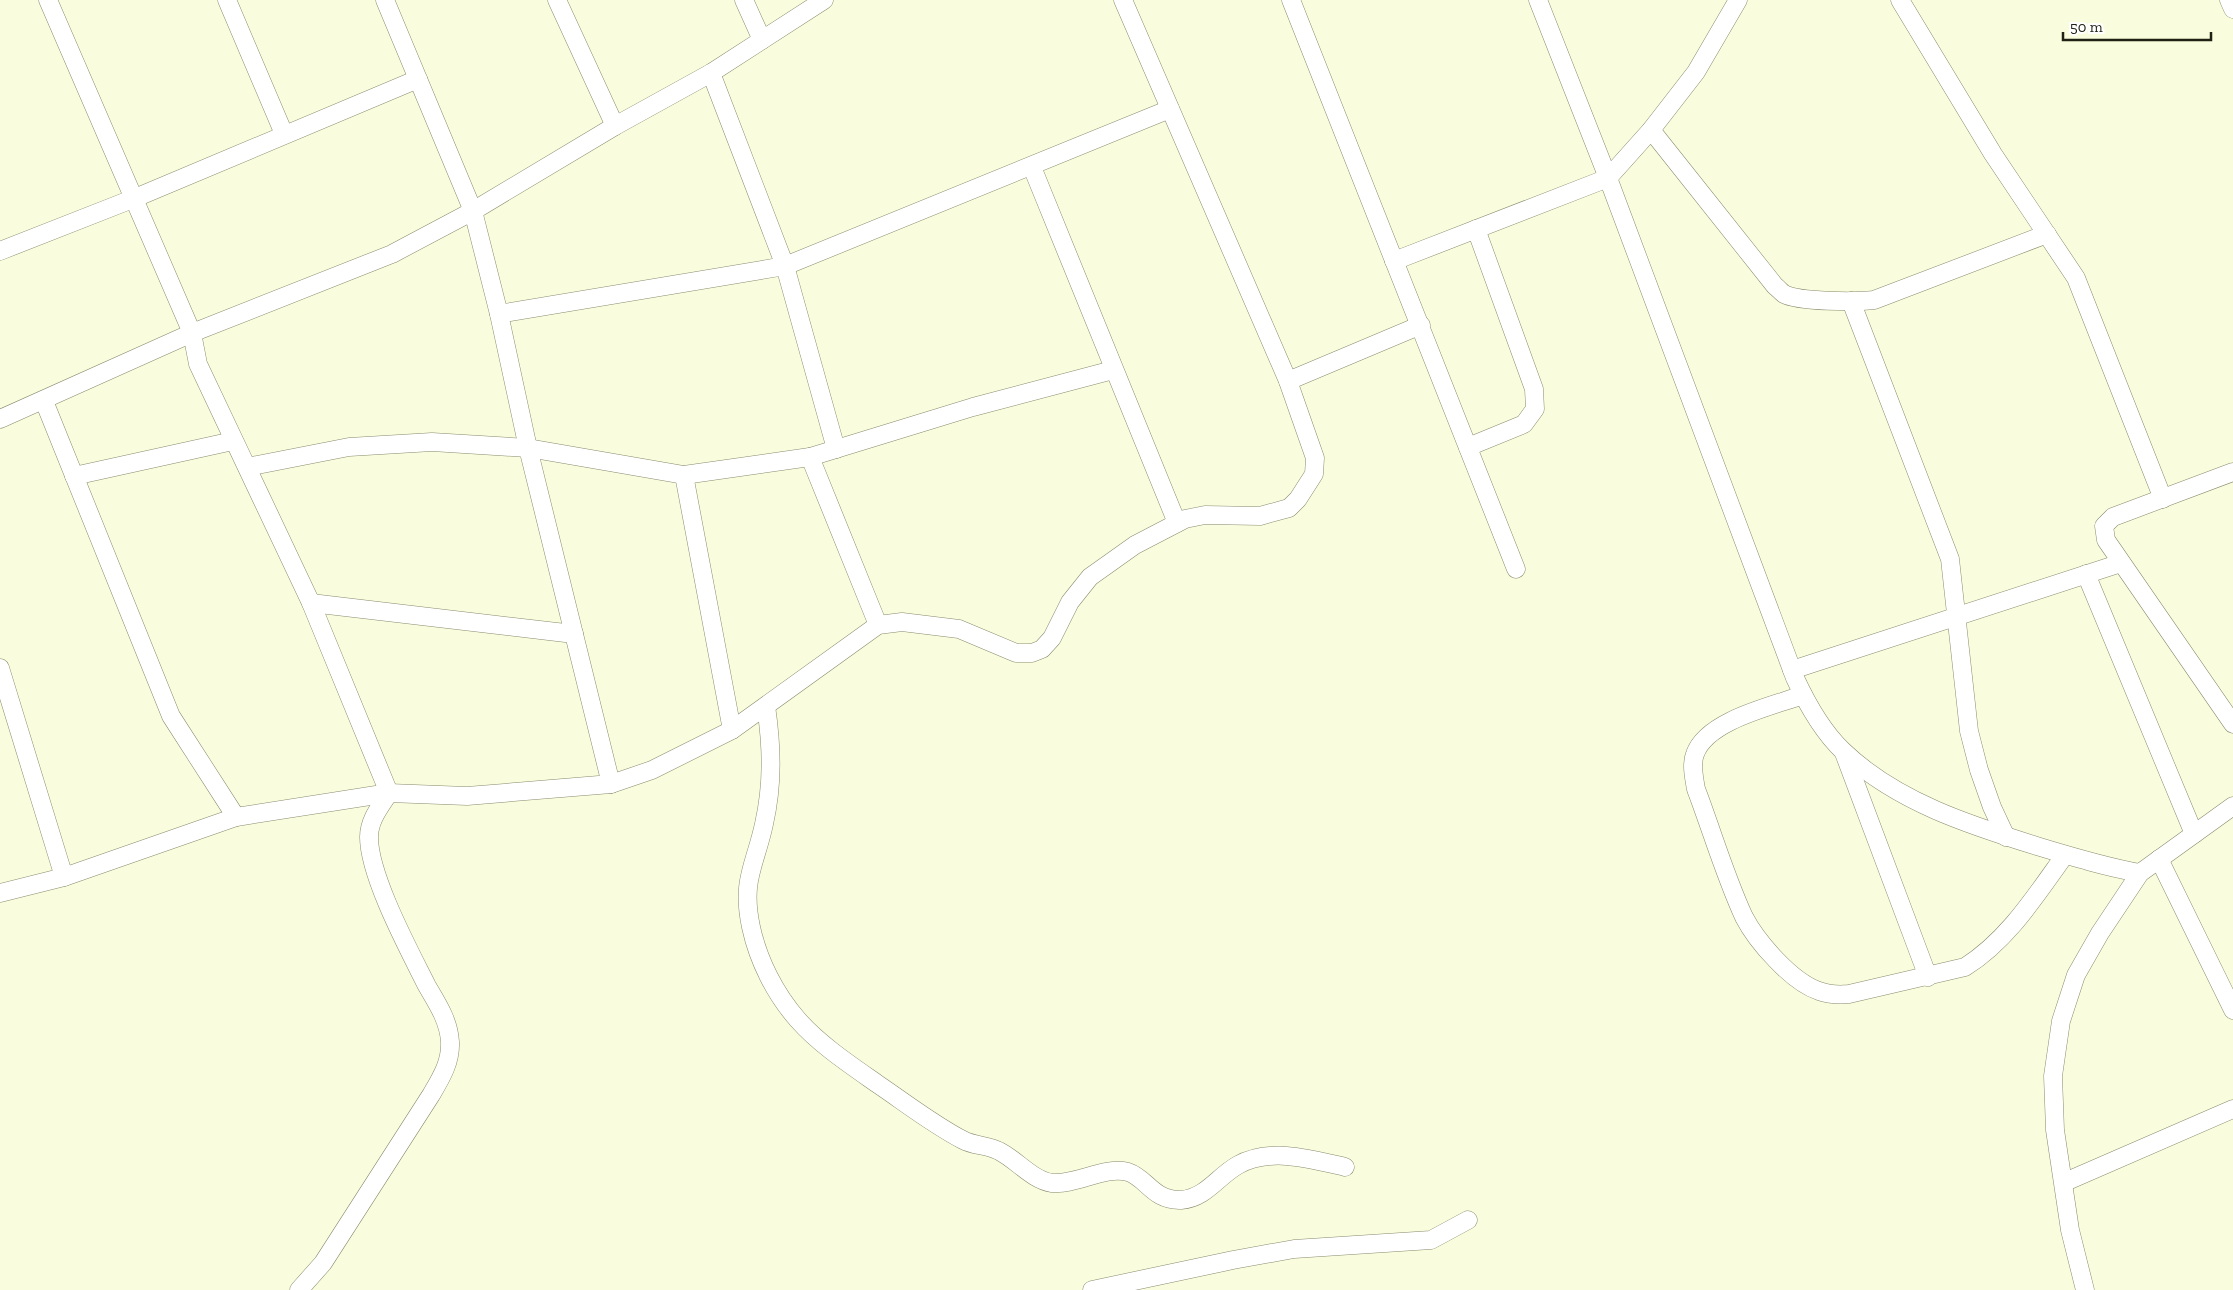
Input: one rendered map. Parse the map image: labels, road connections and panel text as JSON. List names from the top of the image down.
{
  "scale_bar": "50 m"
}
